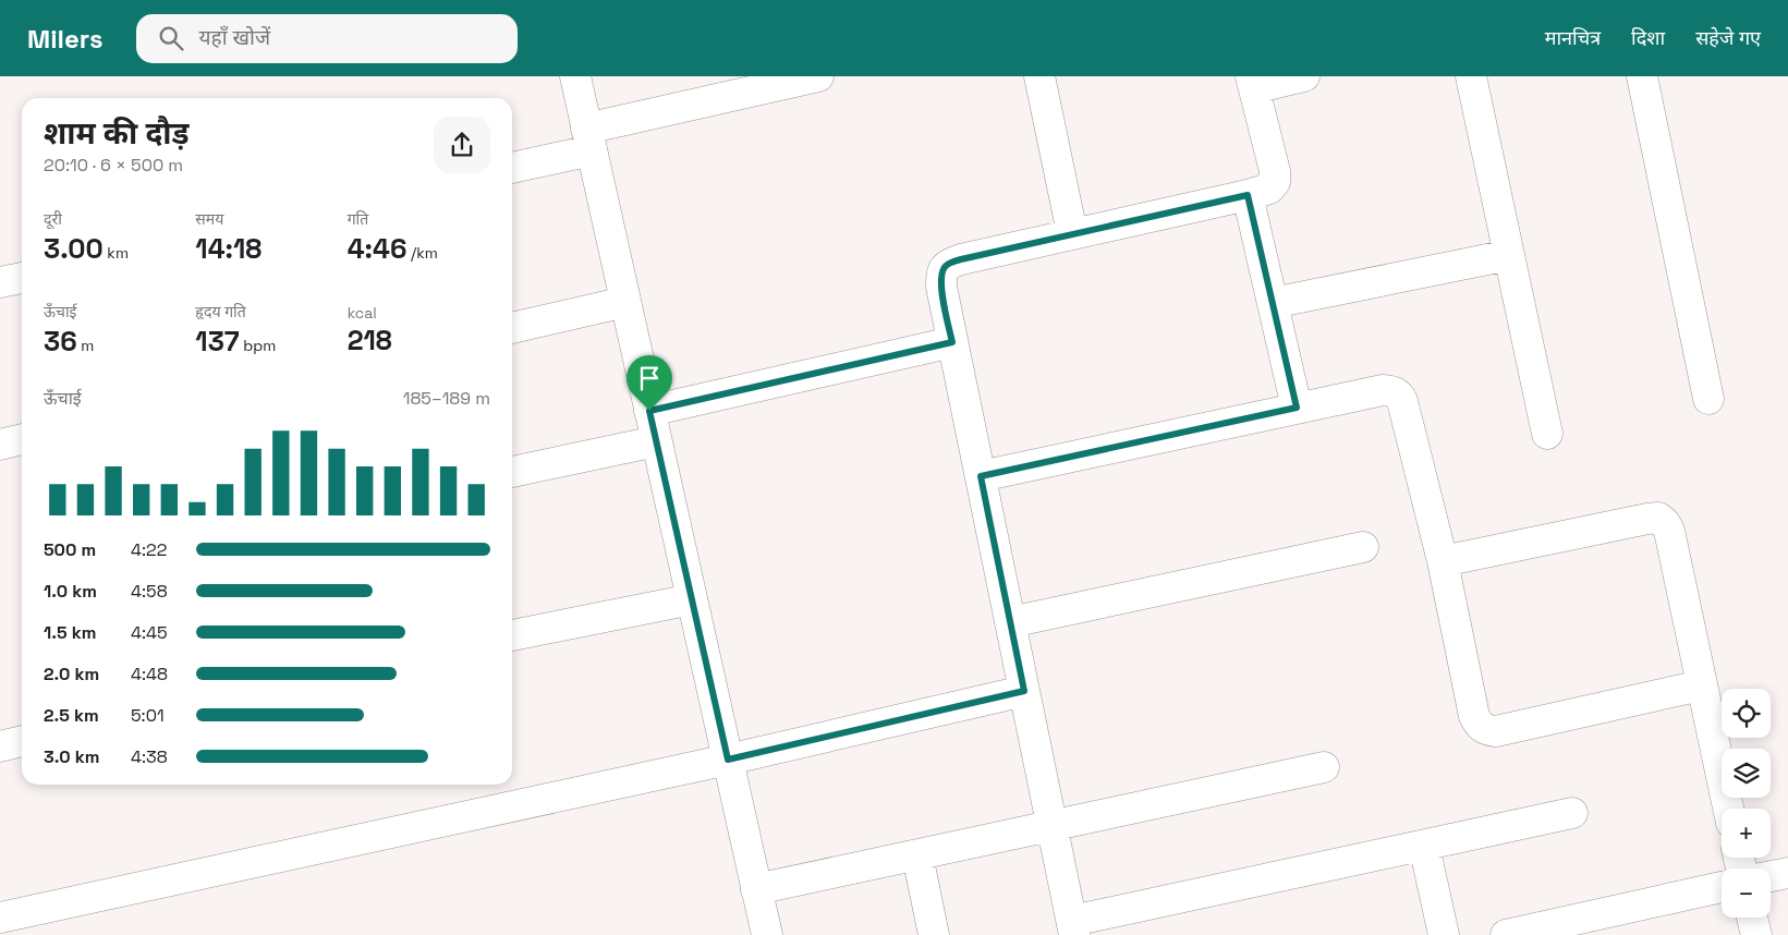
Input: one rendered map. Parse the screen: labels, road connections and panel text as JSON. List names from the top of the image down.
{
  "page": {
    "header": "Milers",
    "search": "यहाँ खोजें",
    "nav": ["मानचित्र", "दिशा", "सहेजे गए"],
    "heading": ["शाम की दौड़", "20:10 · 6 × 500 m"],
    "stats": [
      ["दूरी", "3.00 km"],
      ["समय", "14:18"],
      ["गति", "4:46 /km"],
      ["ऊँचाई", "36 m"],
      ["हृदय गति", "137 bpm"],
      ["kcal", "218"]
    ],
    "chart": ["ऊँचाई", "185–189 m"],
    "list": [
      {
        "name": "500 m",
        "note": "4:22"
      },
      {
        "name": "1.0 km",
        "note": "4:58"
      },
      {
        "name": "1.5 km",
        "note": "4:45"
      },
      {
        "name": "2.0 km",
        "note": "4:48"
      },
      {
        "name": "2.5 km",
        "note": "5:01"
      },
      {
        "name": "3.0 km",
        "note": "4:38"
      }
    ],
    "map_buttons": ["+", "−"]
  }
}
